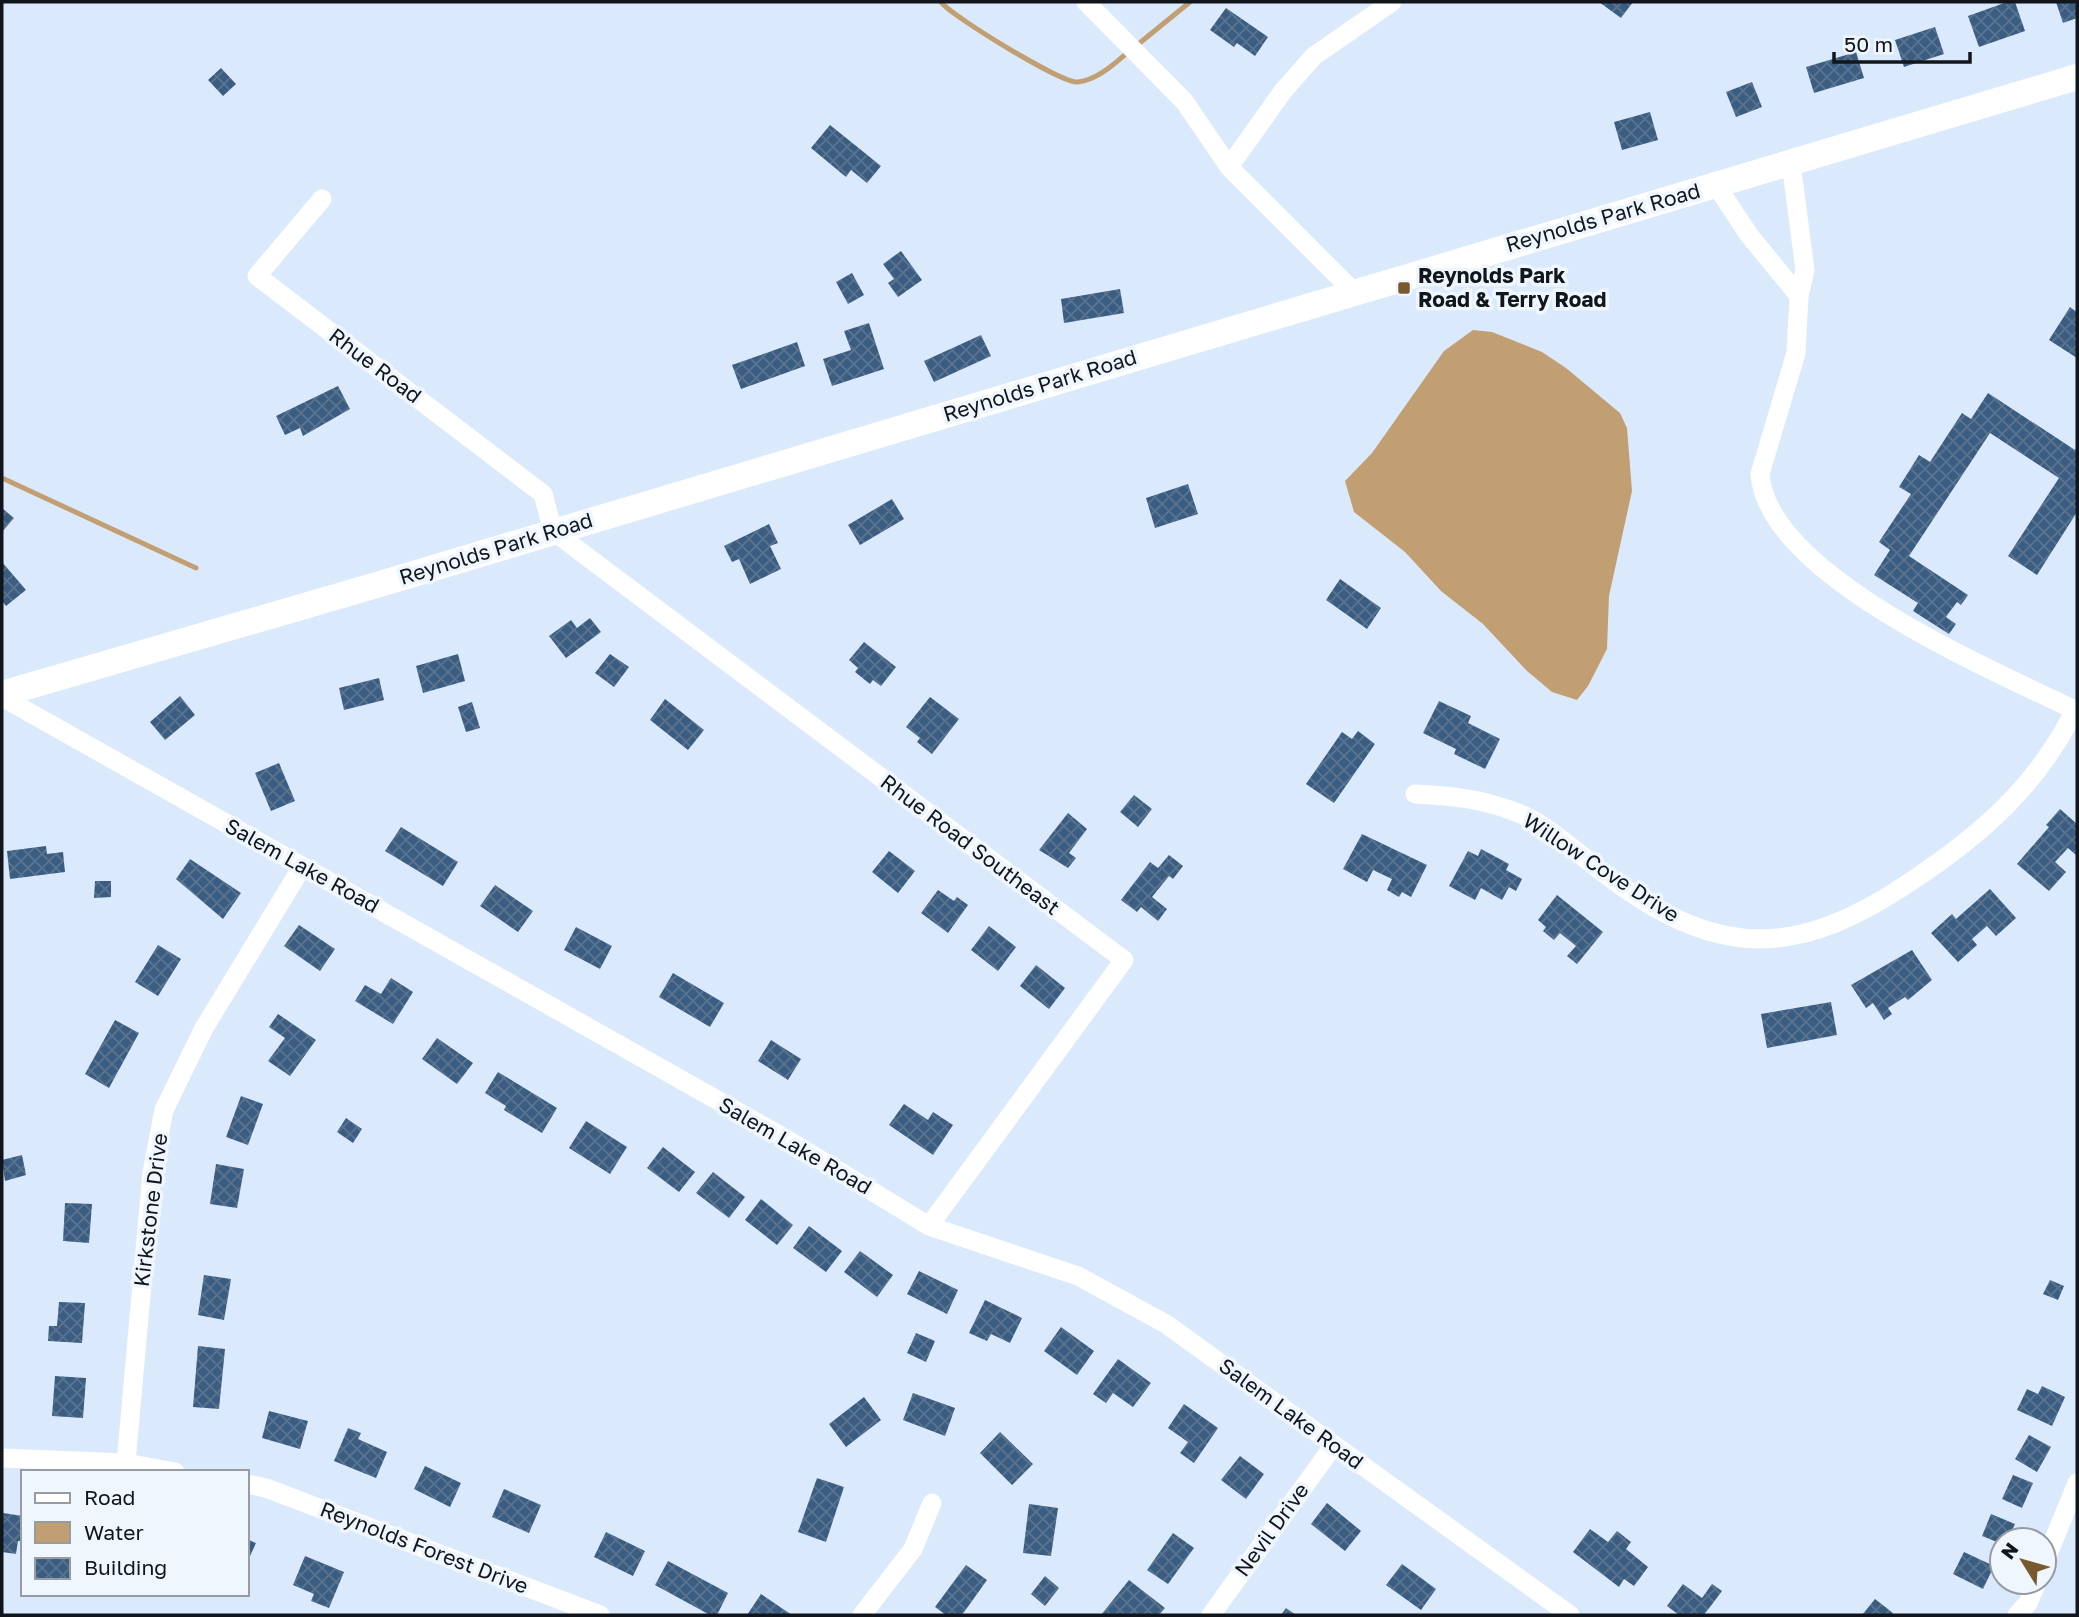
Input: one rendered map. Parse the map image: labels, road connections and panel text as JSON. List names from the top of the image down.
{
  "streets": {
    "main road": ["Reynolds Park Road"],
    "street": [
      "Rhue Road",
      "Rhue Road Southeast",
      "Salem Lake Road",
      "Willow Cove Drive",
      "Kirkstone Drive",
      "Nevil Drive",
      "Reynolds Forest Drive"
    ]
  },
  "crossings": [
    ["Reynolds Park Road", "Rhue Road"],
    ["Reynolds Park Road", "Rhue Road Southeast"],
    ["Reynolds Park Road", "Salem Lake Road"],
    ["Rhue Road", "Rhue Road Southeast"],
    ["Rhue Road Southeast", "Salem Lake Road"],
    ["Salem Lake Road", "Kirkstone Drive"],
    ["Salem Lake Road", "Nevil Drive"]
  ],
  "places": {
    "transit": ["Reynolds Park Road & Terry Road"]
  },
  "legend": ["Road", "Water", "Building"],
  "scale_bar": "50 m",
  "north": "top left"
}
